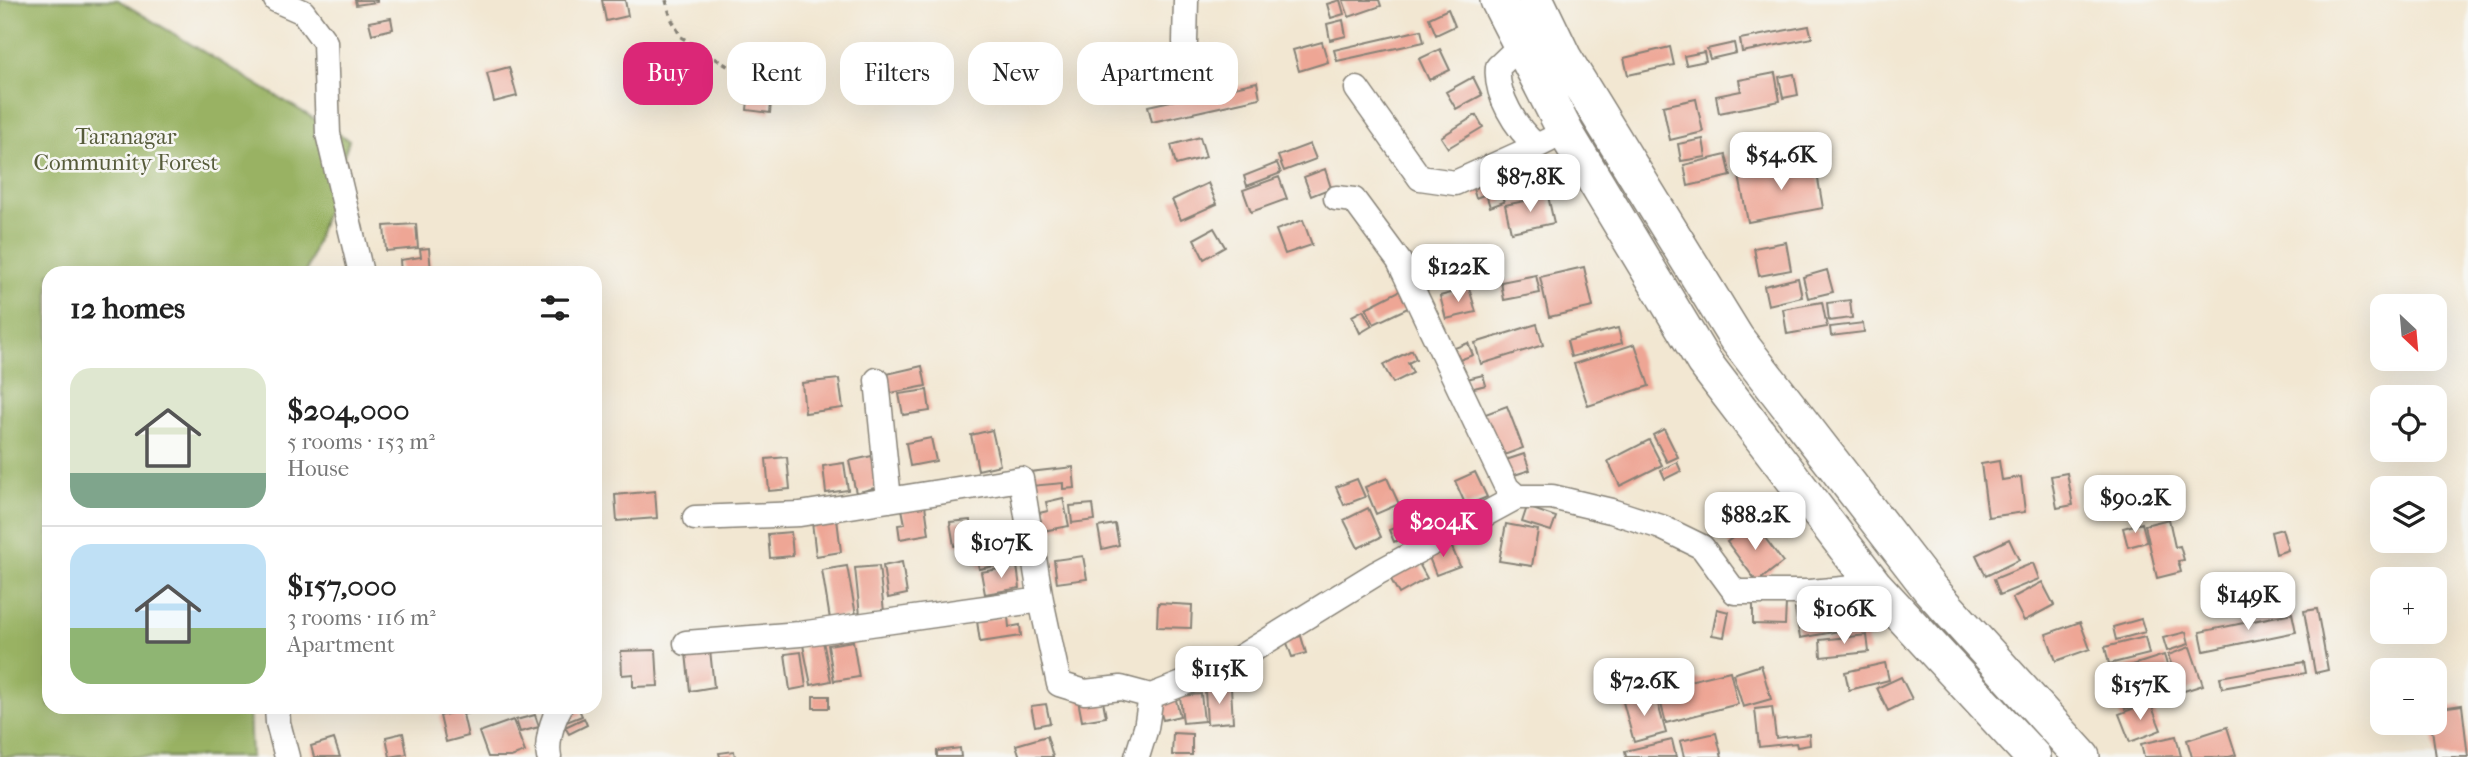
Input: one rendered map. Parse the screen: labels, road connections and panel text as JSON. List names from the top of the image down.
{
  "parks": ["Taranagar Community Forest"],
  "north": "bottom right",
  "page": {
    "chip": [
      "Buy",
      "Rent",
      "Filters",
      "New",
      "Apartment"
    ],
    "price": [
      "$54.6K",
      "$87.8K",
      "$122K",
      "$90.2K",
      "$88.2K",
      "$204K",
      "$107K",
      "$149K",
      "$106K",
      "$115K",
      "$72.6K",
      "$157K"
    ],
    "heading": "12 homes",
    "map_buttons": ["+", "−"],
    "list": [
      {
        "name": "$204,000",
        "note": "5 rooms · 153 m² · House"
      },
      {
        "name": "$157,000",
        "note": "3 rooms · 116 m² · Apartment"
      }
    ]
  }
}
